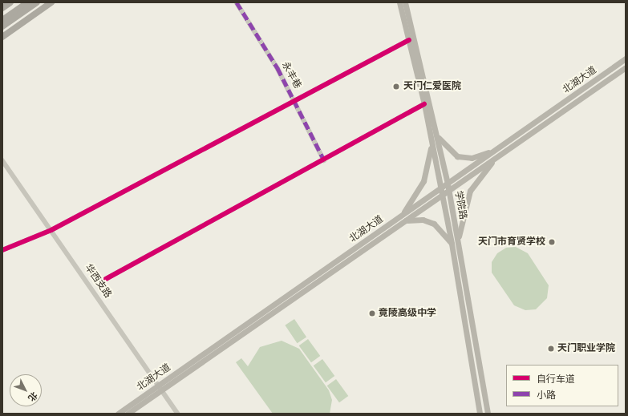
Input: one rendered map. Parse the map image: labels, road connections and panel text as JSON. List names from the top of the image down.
{
  "streets": {
    "main road": ["北湖大道", "学院路"],
    "street": ["永丰巷", "华西支路"]
  },
  "crossings": [
    ["北湖大道", "学院路"],
    ["北湖大道", "华西支路"]
  ],
  "places": [
    "天门仁爱医院",
    "天门市育贤学校",
    "竟陵高级中学",
    "天门职业学院"
  ],
  "legend": ["自行车道", "小路"],
  "north": "bottom right"
}
